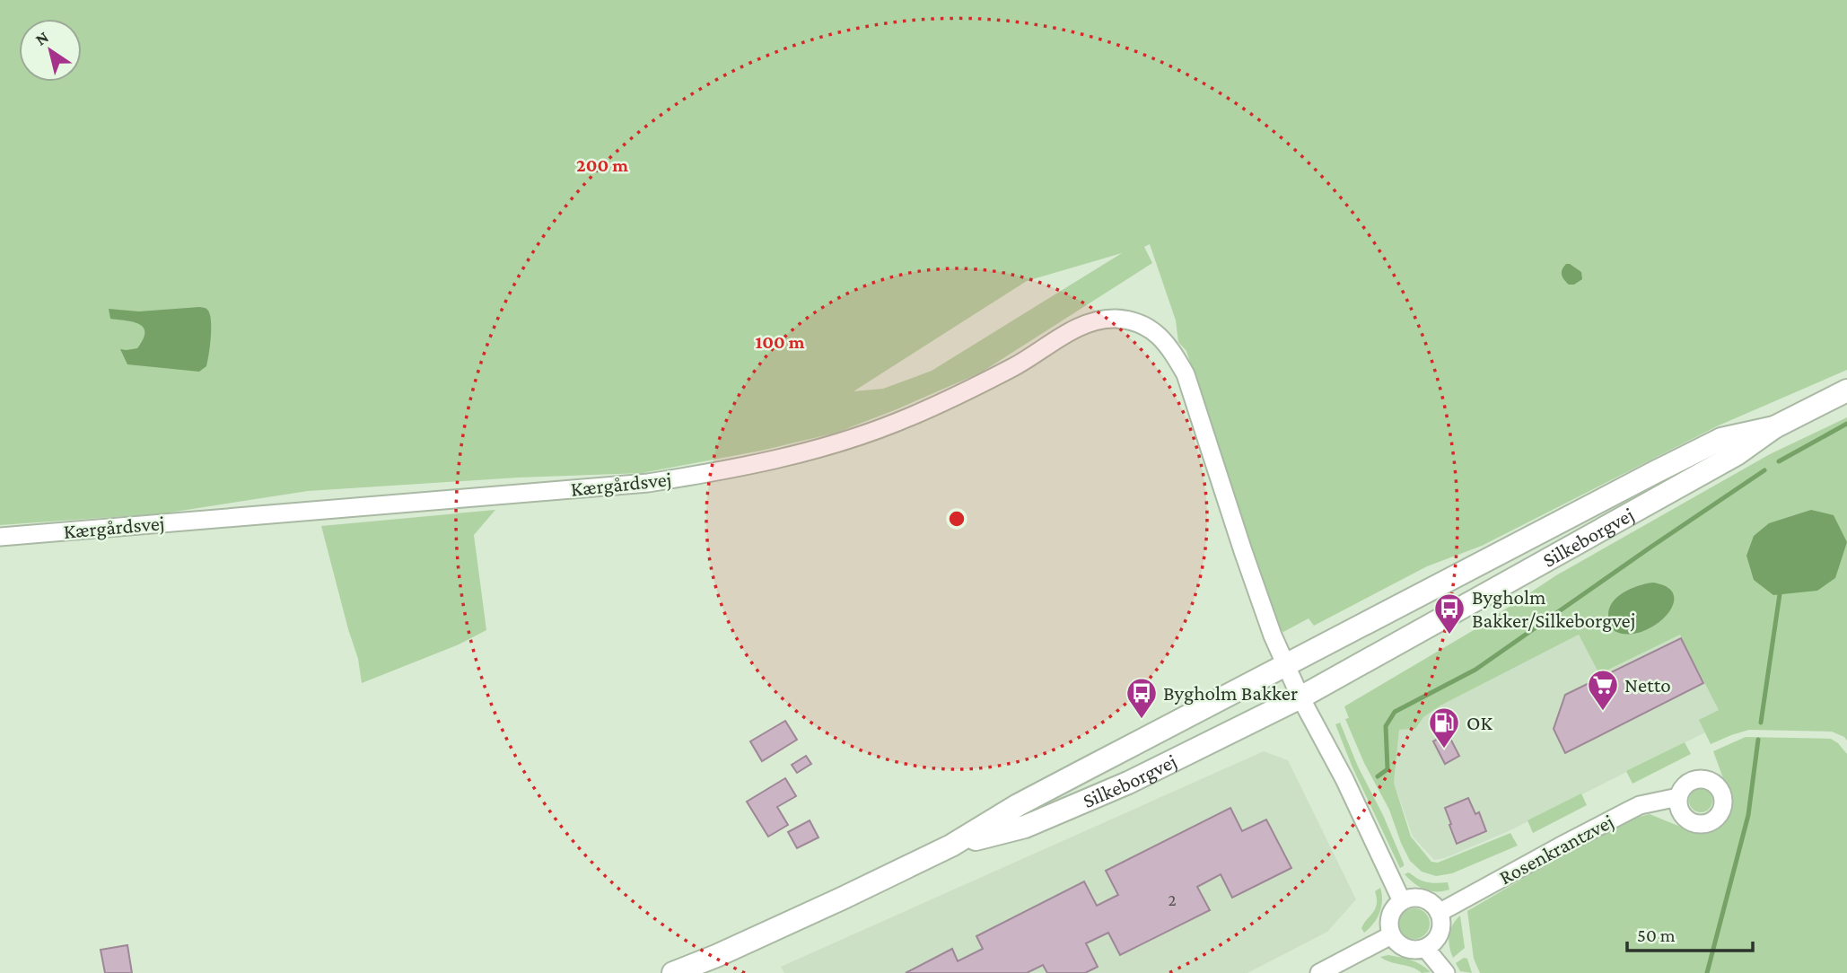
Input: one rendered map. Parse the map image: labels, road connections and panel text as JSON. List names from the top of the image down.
{
  "streets": {
    "main road": ["Silkeborgvej"],
    "street": ["Kærgårdsvej", "Rosenkrantzvej"]
  },
  "crossings": [
    ["Kærgårdsvej", "Silkeborgvej"]
  ],
  "places": {
    "bus stop": ["Bygholm Bakker/Silkeborgvej", "Bygholm Bakker"],
    "supermarket": ["Netto"],
    "fuel station": ["OK"]
  },
  "house_numbers": ["2"],
  "scale_bar": "50 m",
  "north": "top left",
  "rings": ["200 m", "100 m"]
}
